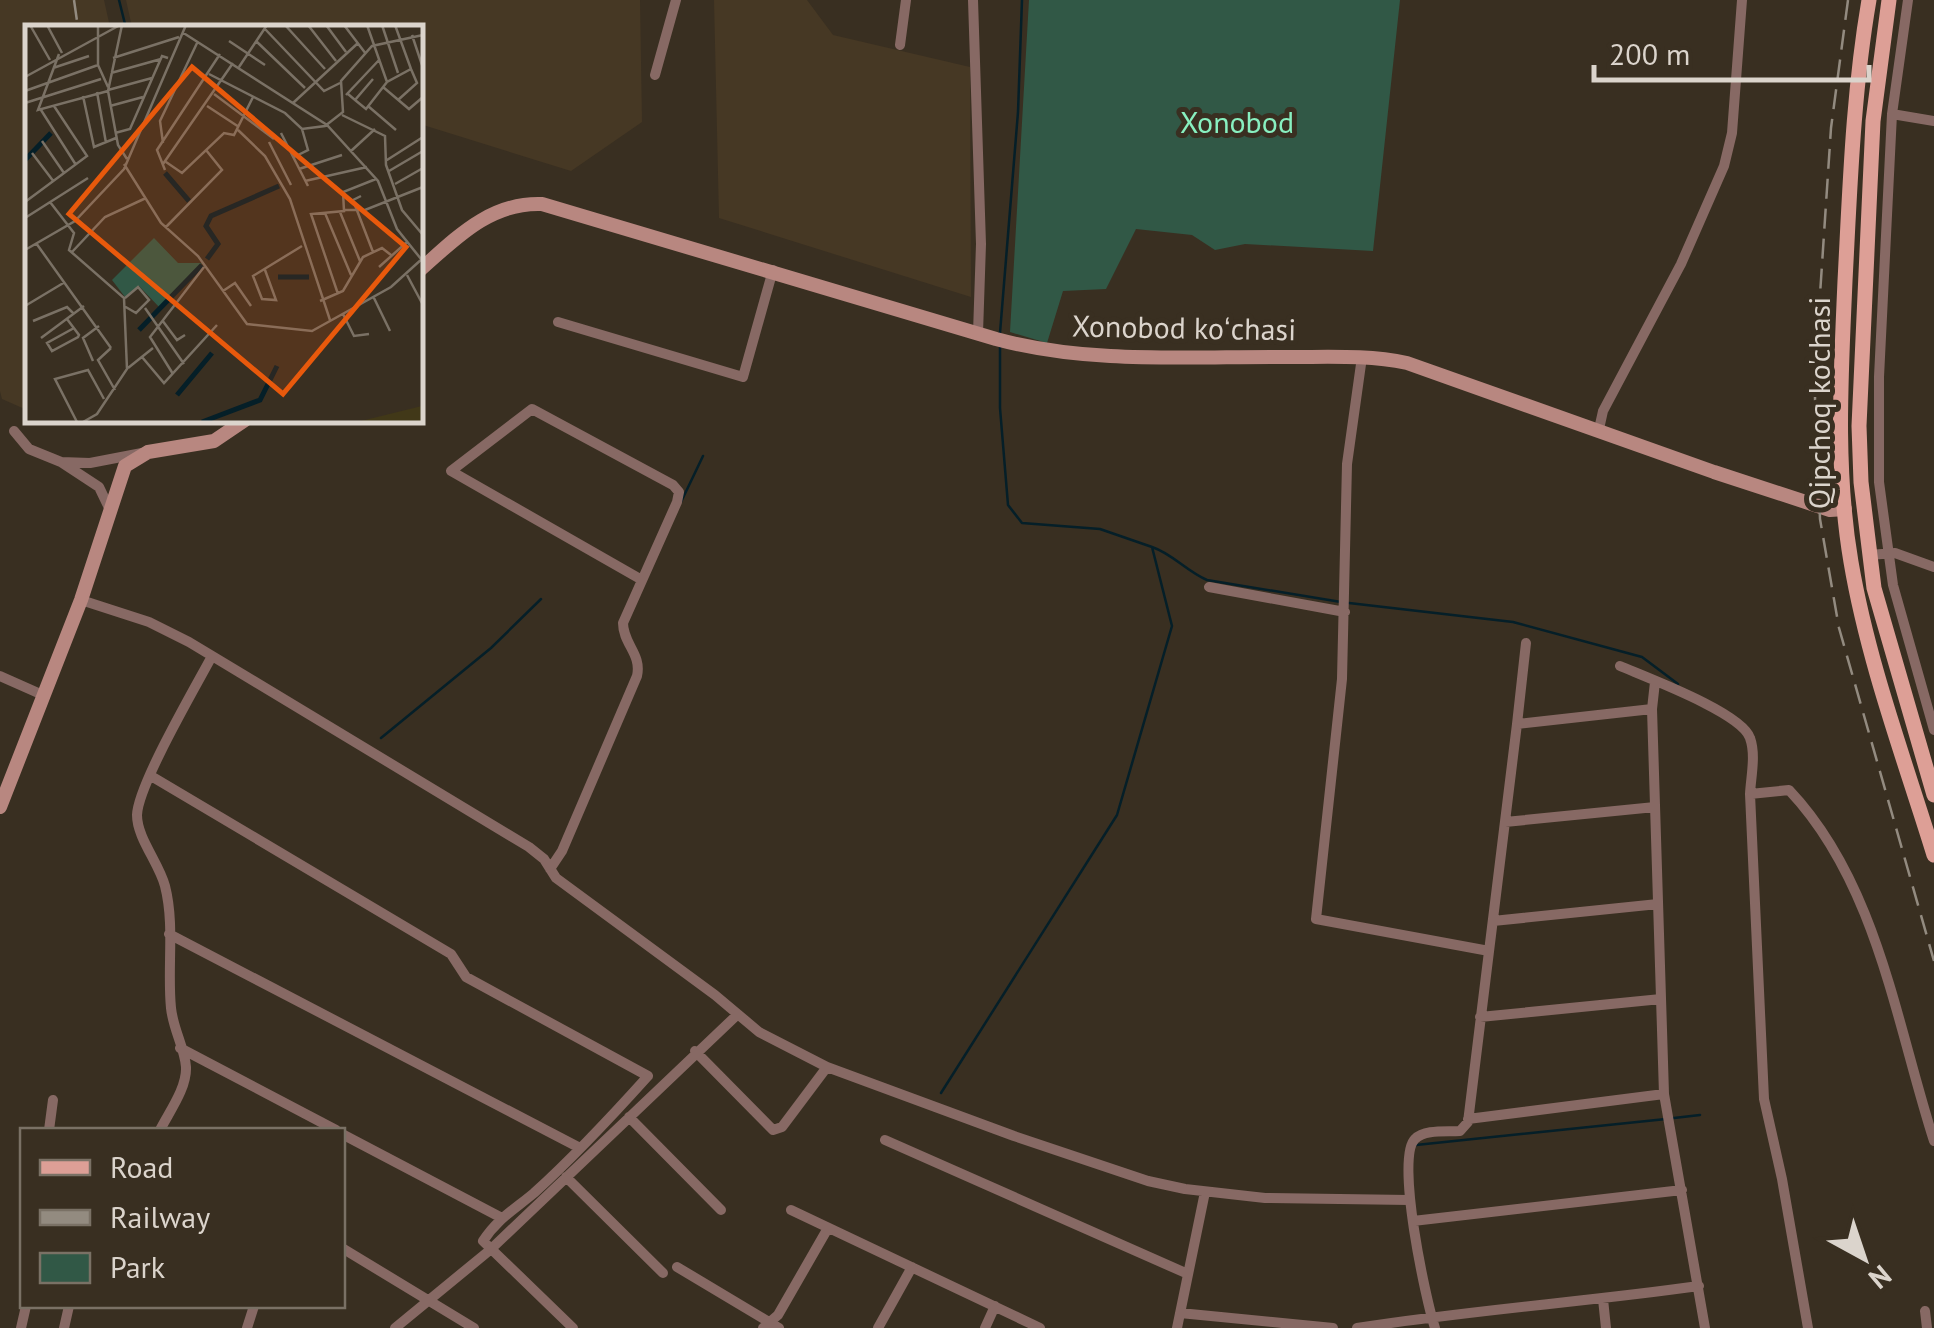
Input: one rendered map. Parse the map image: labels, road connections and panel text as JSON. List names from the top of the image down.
{
  "streets": {
    "main road": ["Xonobod koʻchasi", "Qipchoq ko'chasi"]
  },
  "crossings": [
    ["Xonobod koʻchasi", "Qipchoq ko'chasi"]
  ],
  "parks": ["Xonobod"],
  "legend": ["Road", "Railway", "Park"],
  "scale_bar": "200 m",
  "north": "bottom right"
}
